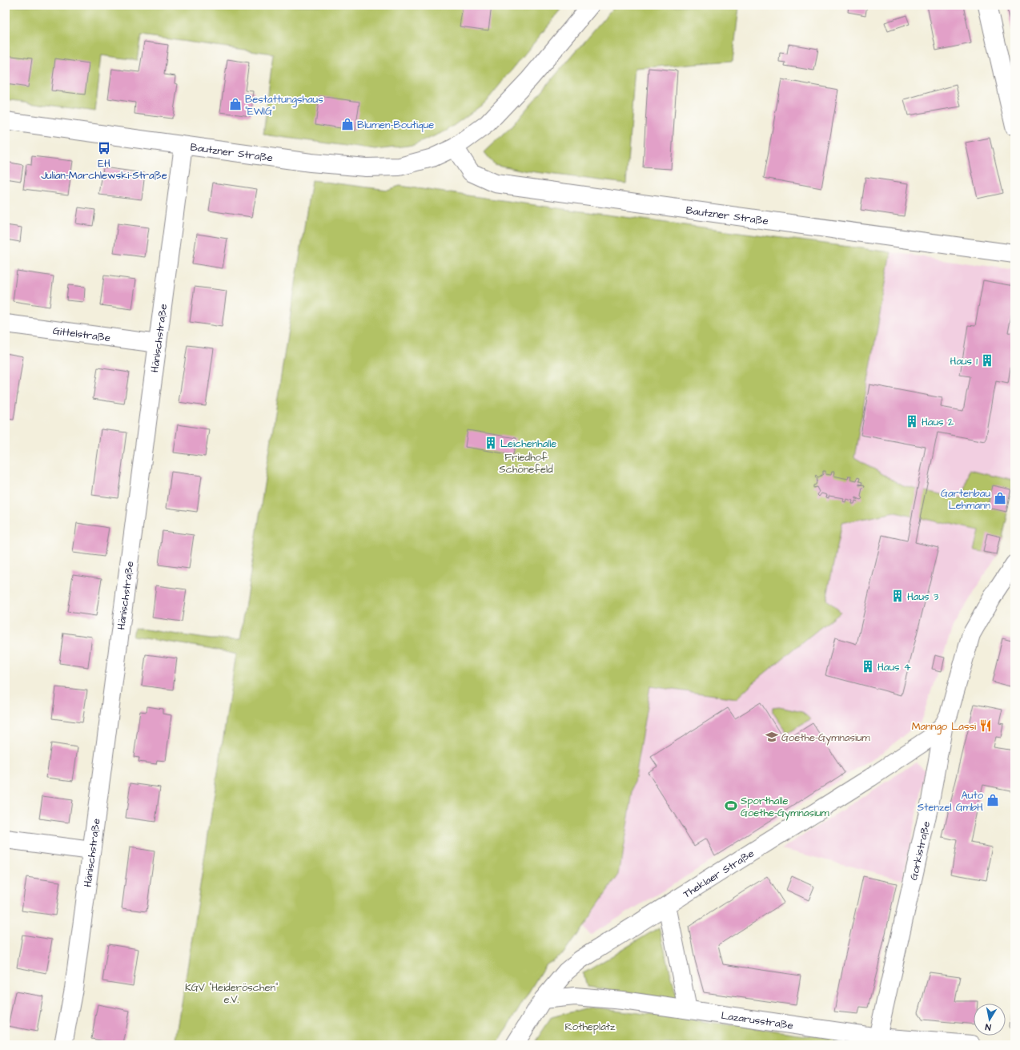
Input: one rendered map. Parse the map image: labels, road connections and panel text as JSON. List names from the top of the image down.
{
  "streets": {
    "street": [
      "Bautzner Straße",
      "Gittelstraße",
      "Hänischstraße",
      "Gorkistraße",
      "Theklaer Straße",
      "Lazarusstraße"
    ]
  },
  "crossings": [
    ["Bautzner Straße", "Hänischstraße"],
    ["Gittelstraße", "Hänischstraße"],
    ["Gorkistraße", "Theklaer Straße"],
    ["Gorkistraße", "Lazarusstraße"],
    ["Theklaer Straße", "Lazarusstraße"]
  ],
  "parks": ["Friedhof Schönefeld", "KGV \"Heideröschen\" e.V.", "Rotheplatz"],
  "places": {
    "shop": [
      "Bestattungshaus \"EWIG\"",
      "Blumen-Boutique",
      "Gartenbau Lehmann",
      "Auto Stenzel GmbH"
    ],
    "bus stop": ["EH Julian-Marchlewski-Straße"],
    "building": [
      "Haus 1",
      "Haus 2",
      "Leichenhalle",
      "Haus 3",
      "Haus 4"
    ],
    "restaurant": ["Manngo Lassi"],
    "school or university": ["Goethe-Gymnasium"],
    "sports": ["Sporthalle Goethe-Gymnasium"]
  },
  "north": "bottom"
}
